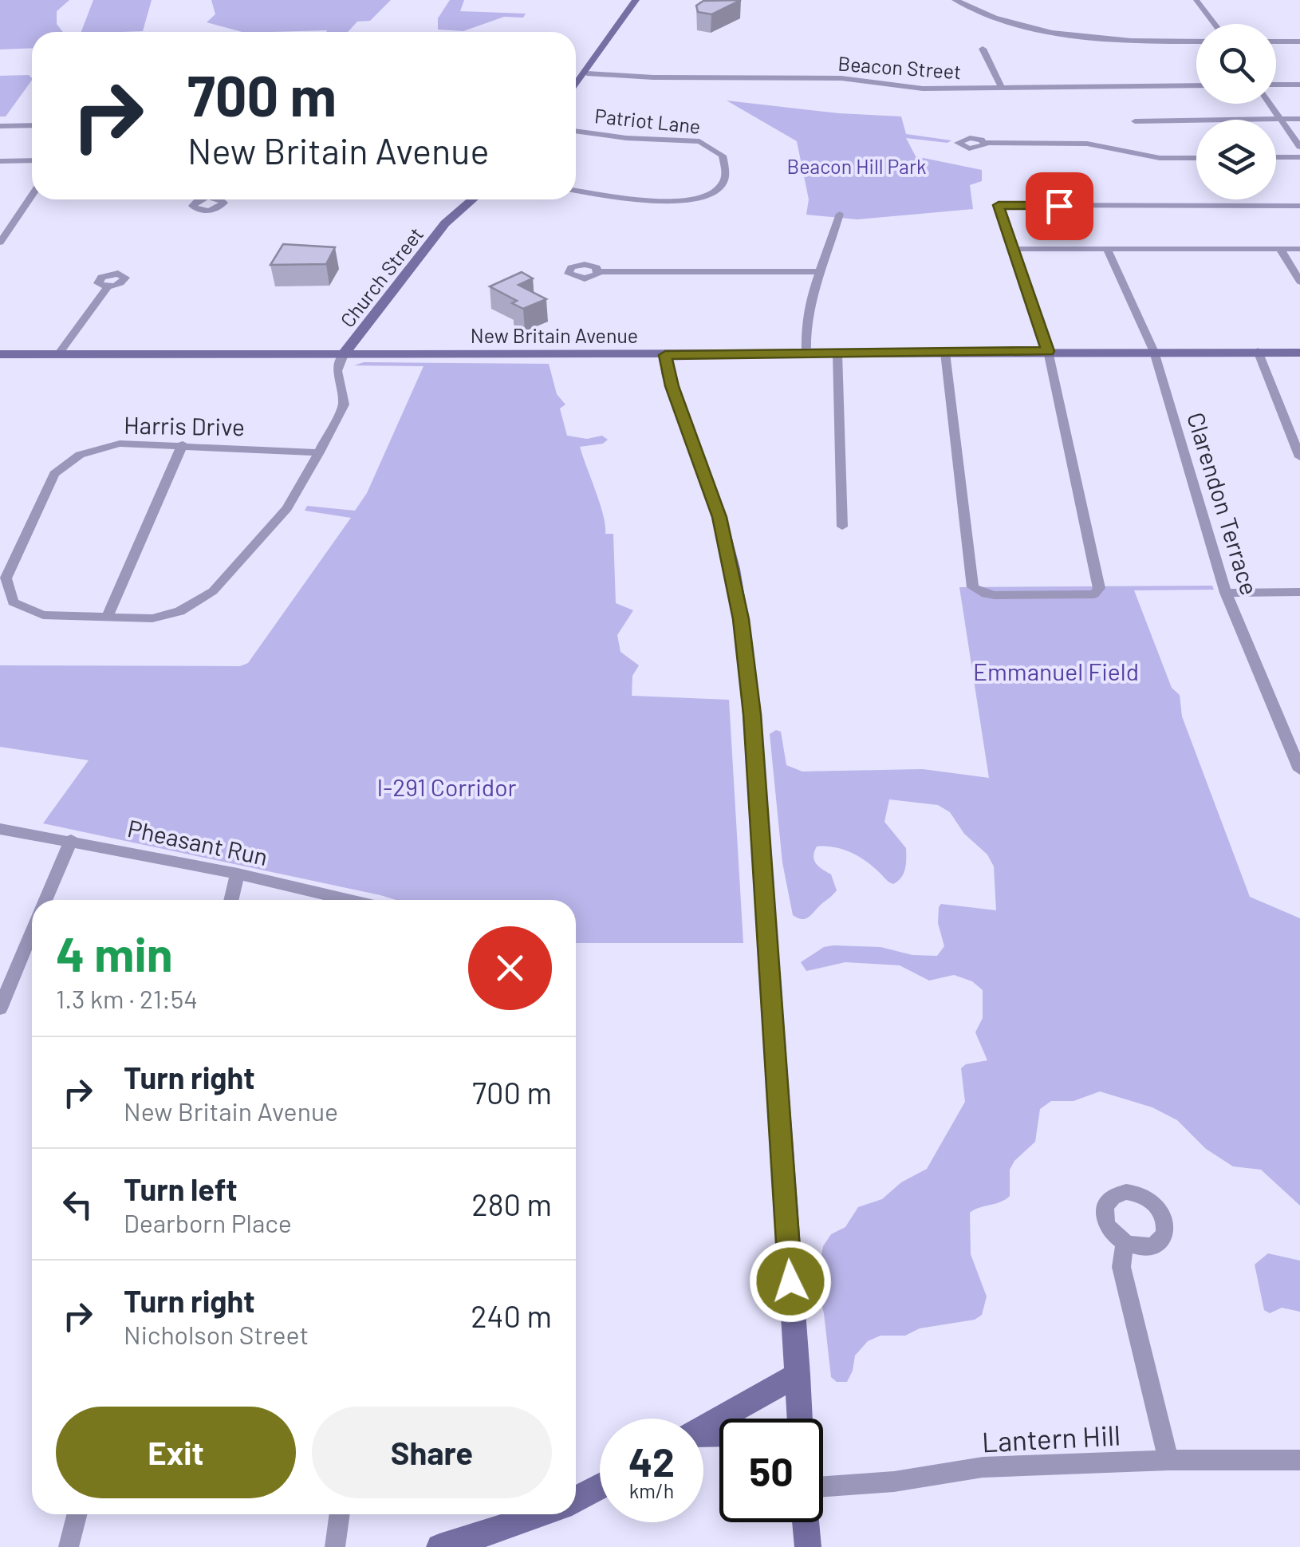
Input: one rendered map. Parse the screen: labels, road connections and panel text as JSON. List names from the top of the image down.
{
  "streets": {
    "main road": ["Church Street", "New Britain Avenue"],
    "street": [
      "Beacon Street",
      "Patriot Lane",
      "Harris Drive",
      "Clarendon Terrace",
      "Pheasant Run",
      "Lantern Hill"
    ]
  },
  "crossings": [
    ["Church Street", "New Britain Avenue"],
    ["Church Street", "Harris Drive"],
    ["New Britain Avenue", "Harris Drive"],
    ["New Britain Avenue", "Clarendon Terrace"]
  ],
  "parks": ["Beacon Hill Park", "Emmanuel Field", "I-291 Corridor"],
  "page": {
    "turn": ["700 m", "New Britain Avenue"],
    "heading": ["4 min", "1.3 km · 21:54"],
    "list": [
      {
        "name": "Turn right",
        "note": "New Britain Avenue",
        "value": "700 m"
      },
      {
        "name": "Turn left",
        "note": "Dearborn Place",
        "value": "280 m"
      },
      {
        "name": "Turn right",
        "note": "Nicholson Street",
        "value": "240 m"
      }
    ],
    "buttons": ["Exit", "Share"],
    "speed": "42 km/h",
    "limit": "50"
  }
}
